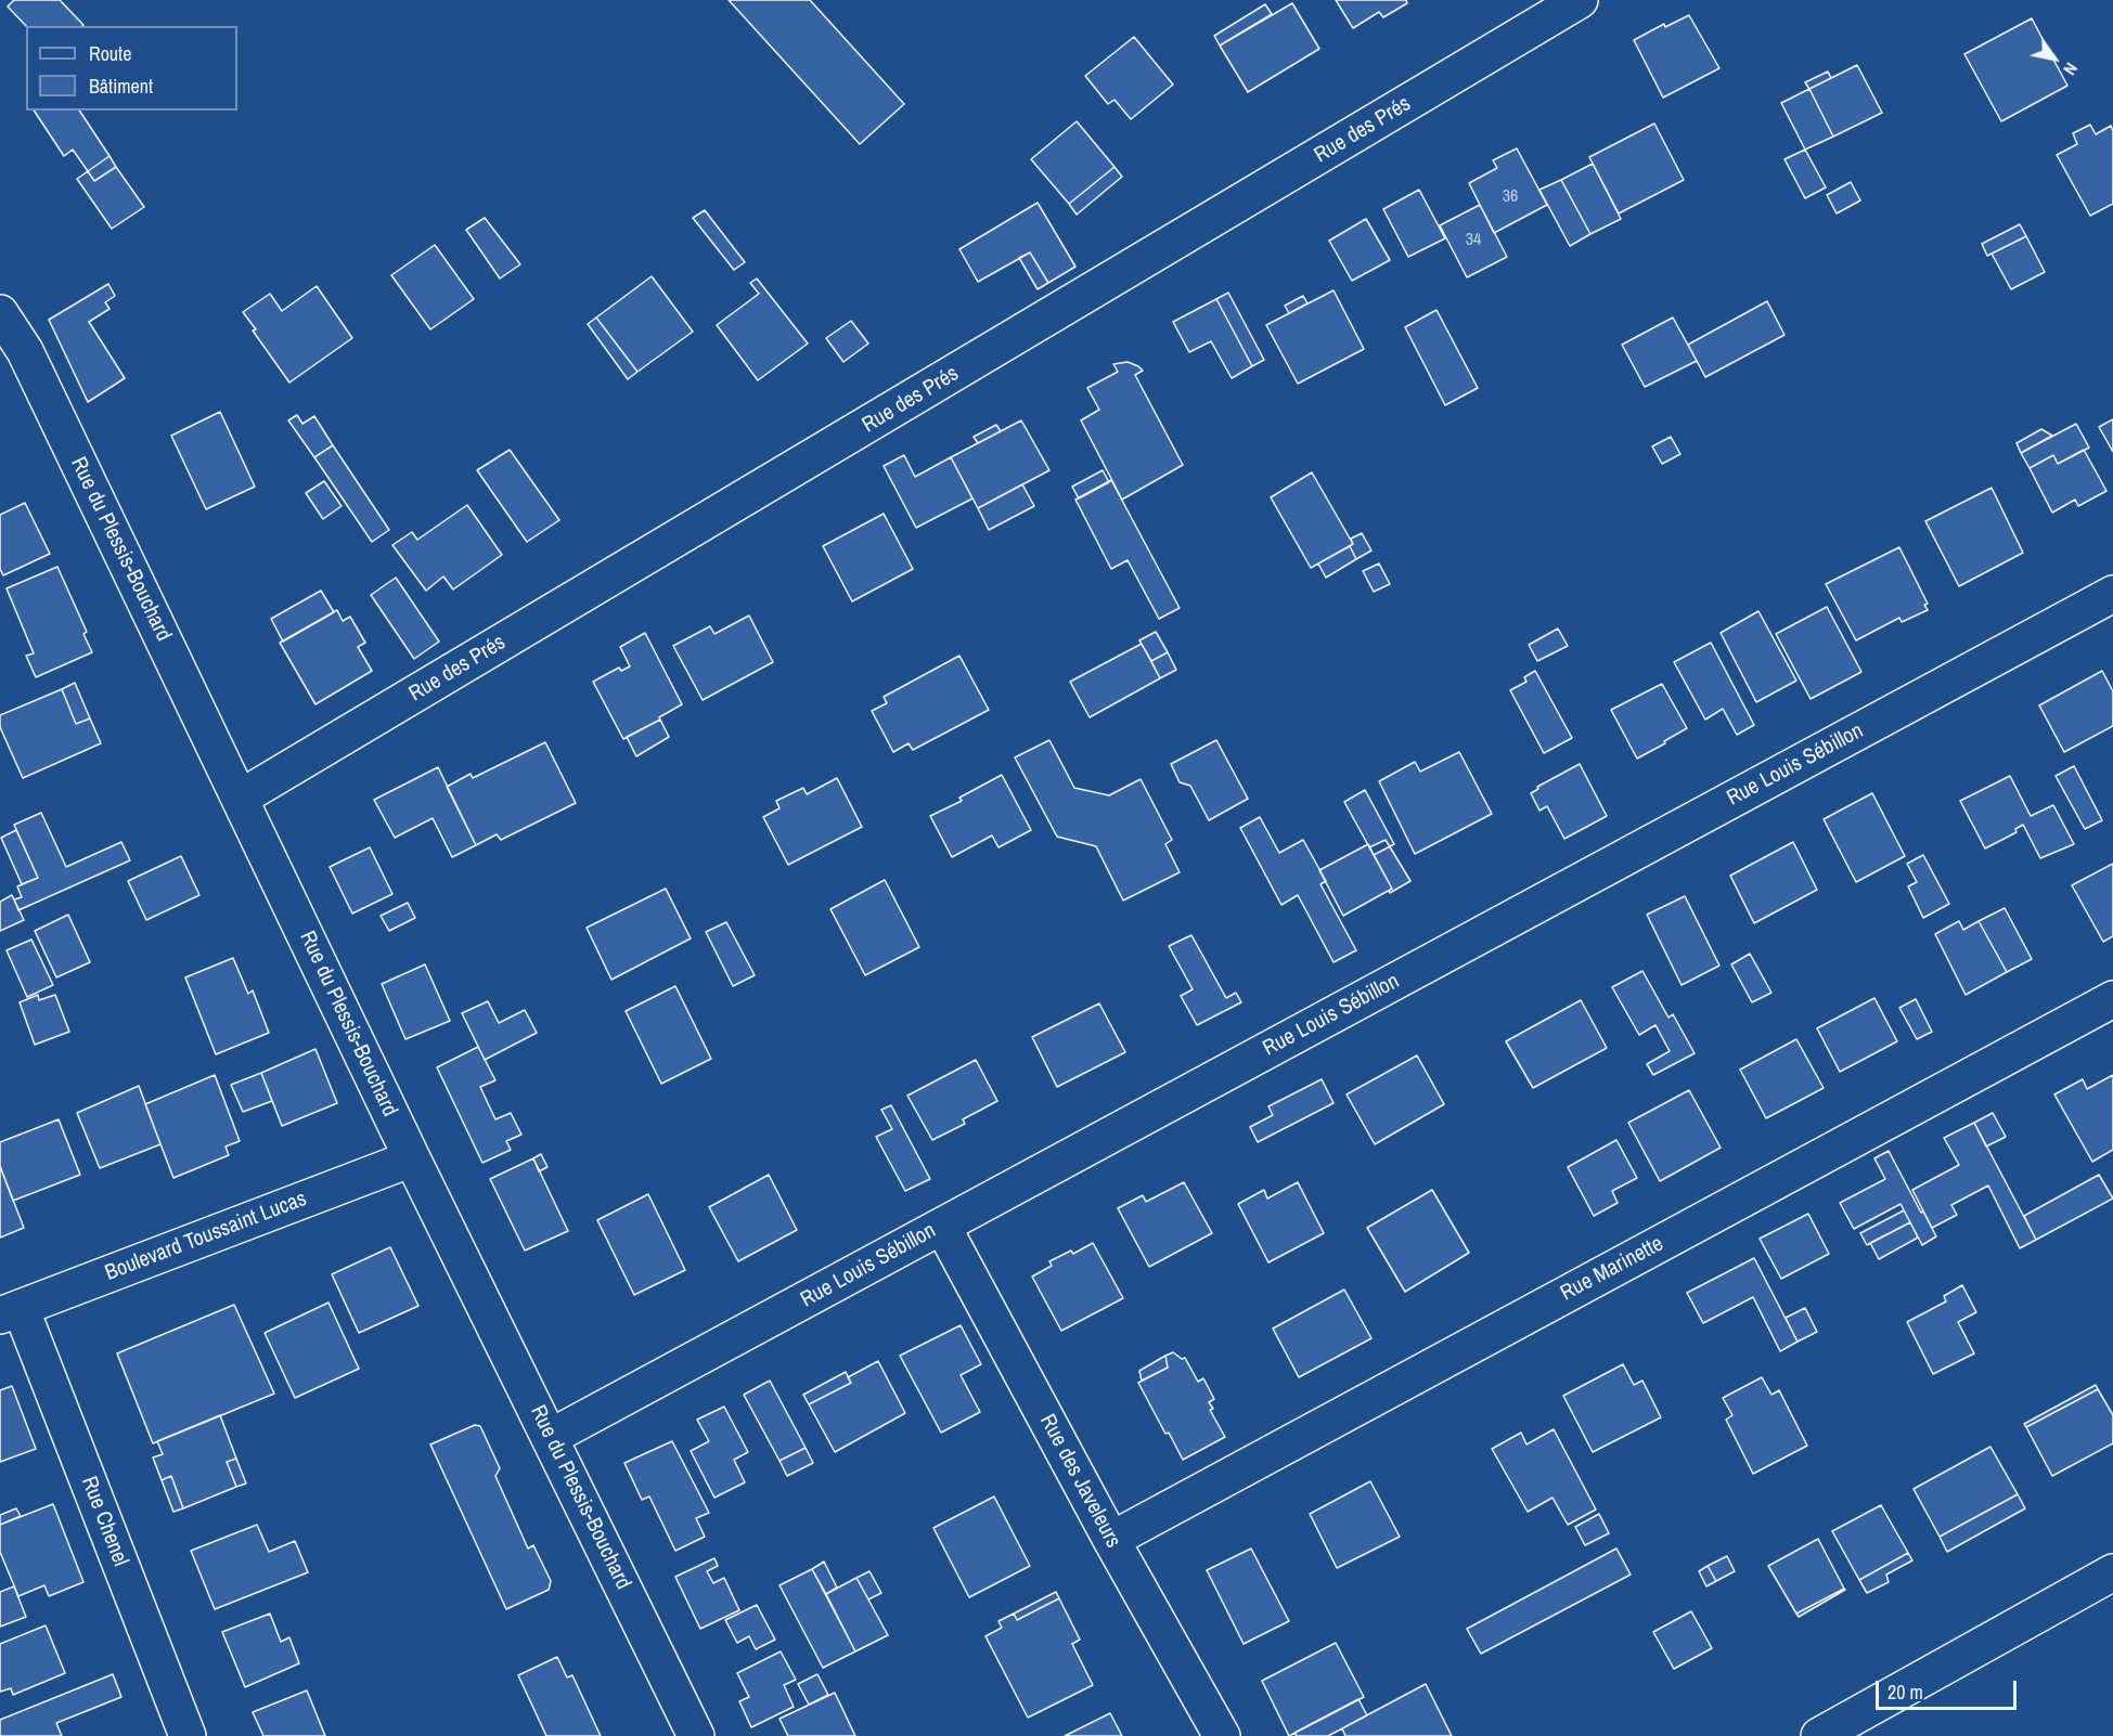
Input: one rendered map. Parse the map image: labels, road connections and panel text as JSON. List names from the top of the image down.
{
  "streets": {
    "street": [
      "Rue des Prés",
      "Rue du Plessis-Bouchard",
      "Rue Louis Sébillon",
      "Boulevard Toussaint Lucas",
      "Rue Marinette",
      "Rue des Javeleurs",
      "Rue Chenel"
    ]
  },
  "crossings": [
    ["Rue des Prés", "Rue du Plessis-Bouchard"],
    ["Rue du Plessis-Bouchard", "Rue Louis Sébillon"],
    ["Rue du Plessis-Bouchard", "Boulevard Toussaint Lucas"],
    ["Rue Louis Sébillon", "Rue des Javeleurs"],
    ["Boulevard Toussaint Lucas", "Rue Chenel"],
    ["Rue Marinette", "Rue des Javeleurs"]
  ],
  "house_numbers": ["36", "34"],
  "legend": ["Route", "Bâtiment"],
  "scale_bar": "20 m",
  "north": "bottom right"
}
